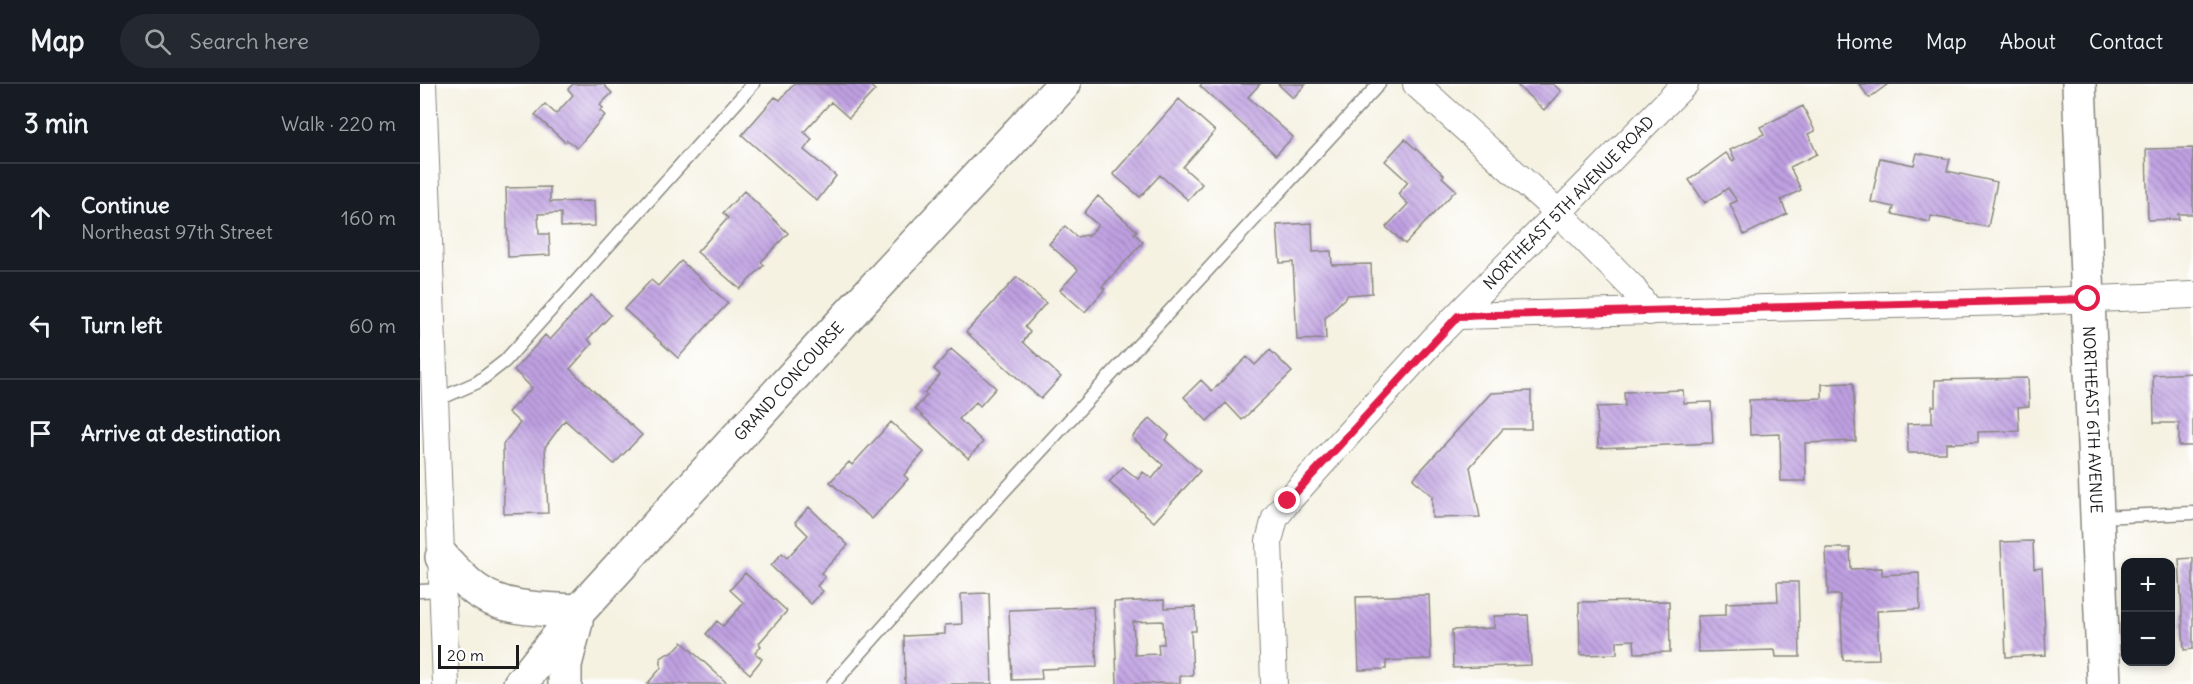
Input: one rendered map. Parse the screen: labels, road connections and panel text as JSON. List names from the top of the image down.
{
  "streets": {
    "street": ["NORTHEAST 5TH AVENUE ROAD", "GRAND CONCOURSE", "NORTHEAST 6TH AVENUE"]
  },
  "scale_bar": "20 m",
  "page": {
    "header": "Map",
    "search": "Search here",
    "nav": [
      "Home",
      "Map",
      "About",
      "Contact"
    ],
    "heading": ["3 min", "Walk · 220 m"],
    "list": [
      ["Continue", "Northeast 97th Street", "160 m"],
      ["Turn left", "60 m"],
      "Arrive at destination"
    ],
    "map_buttons": ["+", "−"],
    "scale": "20 m"
  }
}
